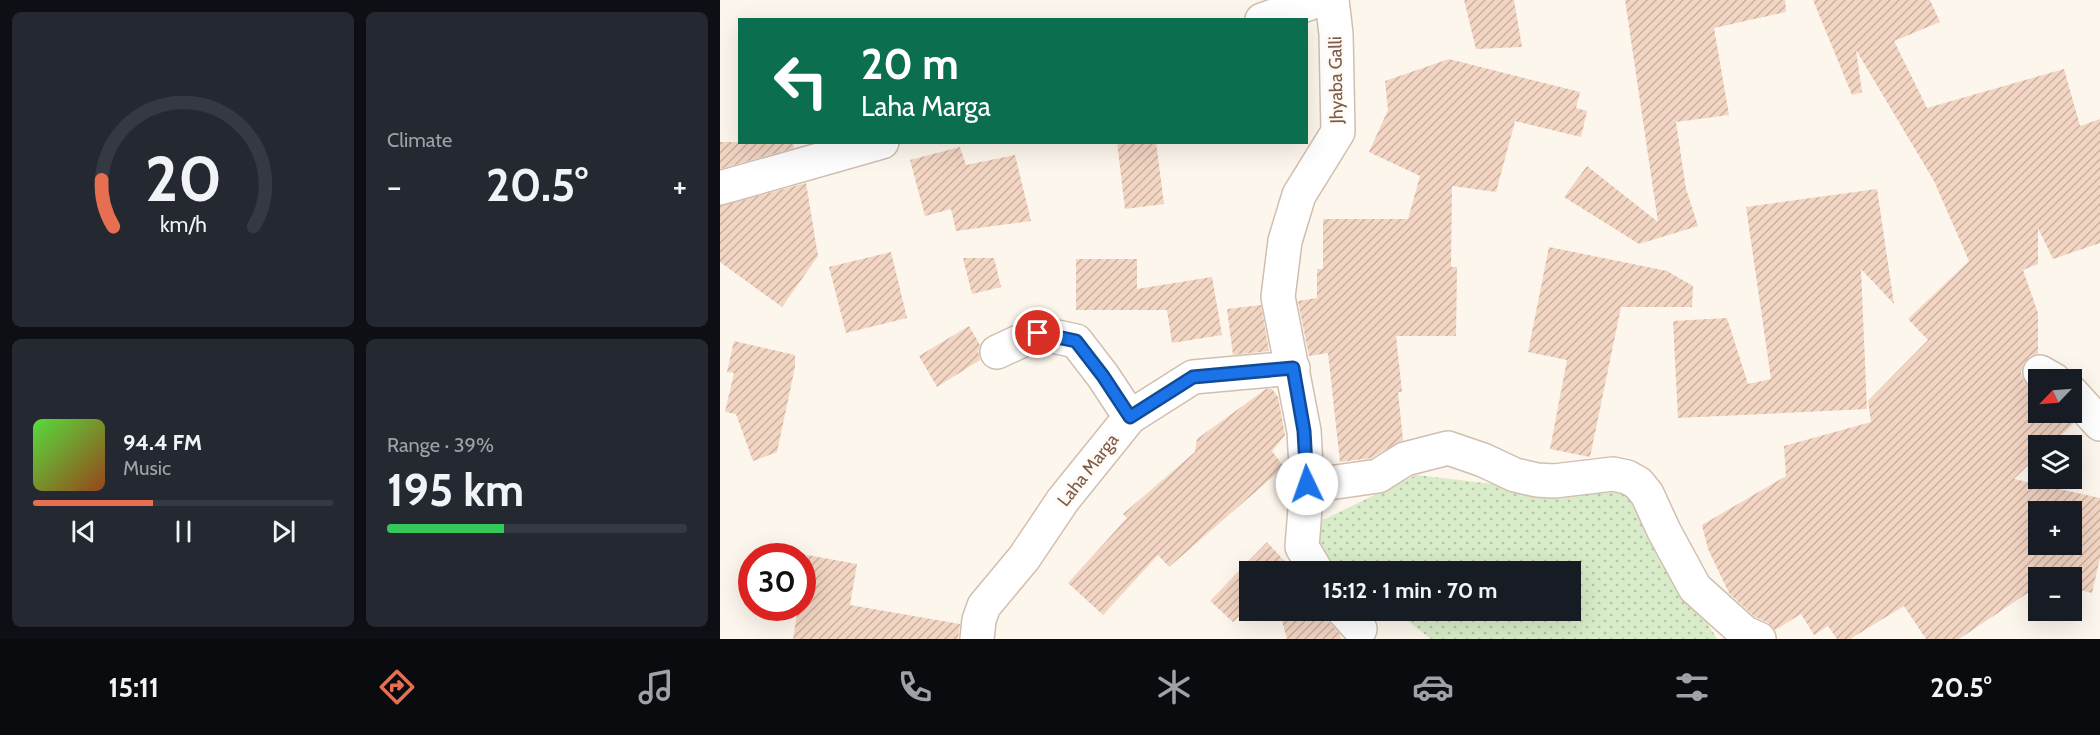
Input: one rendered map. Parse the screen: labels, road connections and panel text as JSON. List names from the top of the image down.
{
  "streets": {
    "street": ["Jhyaba Galli", "Laha Marga"]
  },
  "crossings": [
    ["Jhyaba Galli", "Laha Marga"]
  ],
  "north": "bottom left",
  "page": {
    "tile": [
      "Climate",
      ["Range · 39%", "195 km"]
    ],
    "turn": ["20 m", "Laha Marga"],
    "heat": ["−", "20.5°", "+"],
    "map_buttons": ["+", "−"],
    "song": ["94.4 FM", "Music"],
    "limit": "30",
    "trip": "15:12 · 1 min · 70 m",
    "tabs": ["15:11", "20.5°"],
    "gauge": ["20", "km/h"]
  }
}
